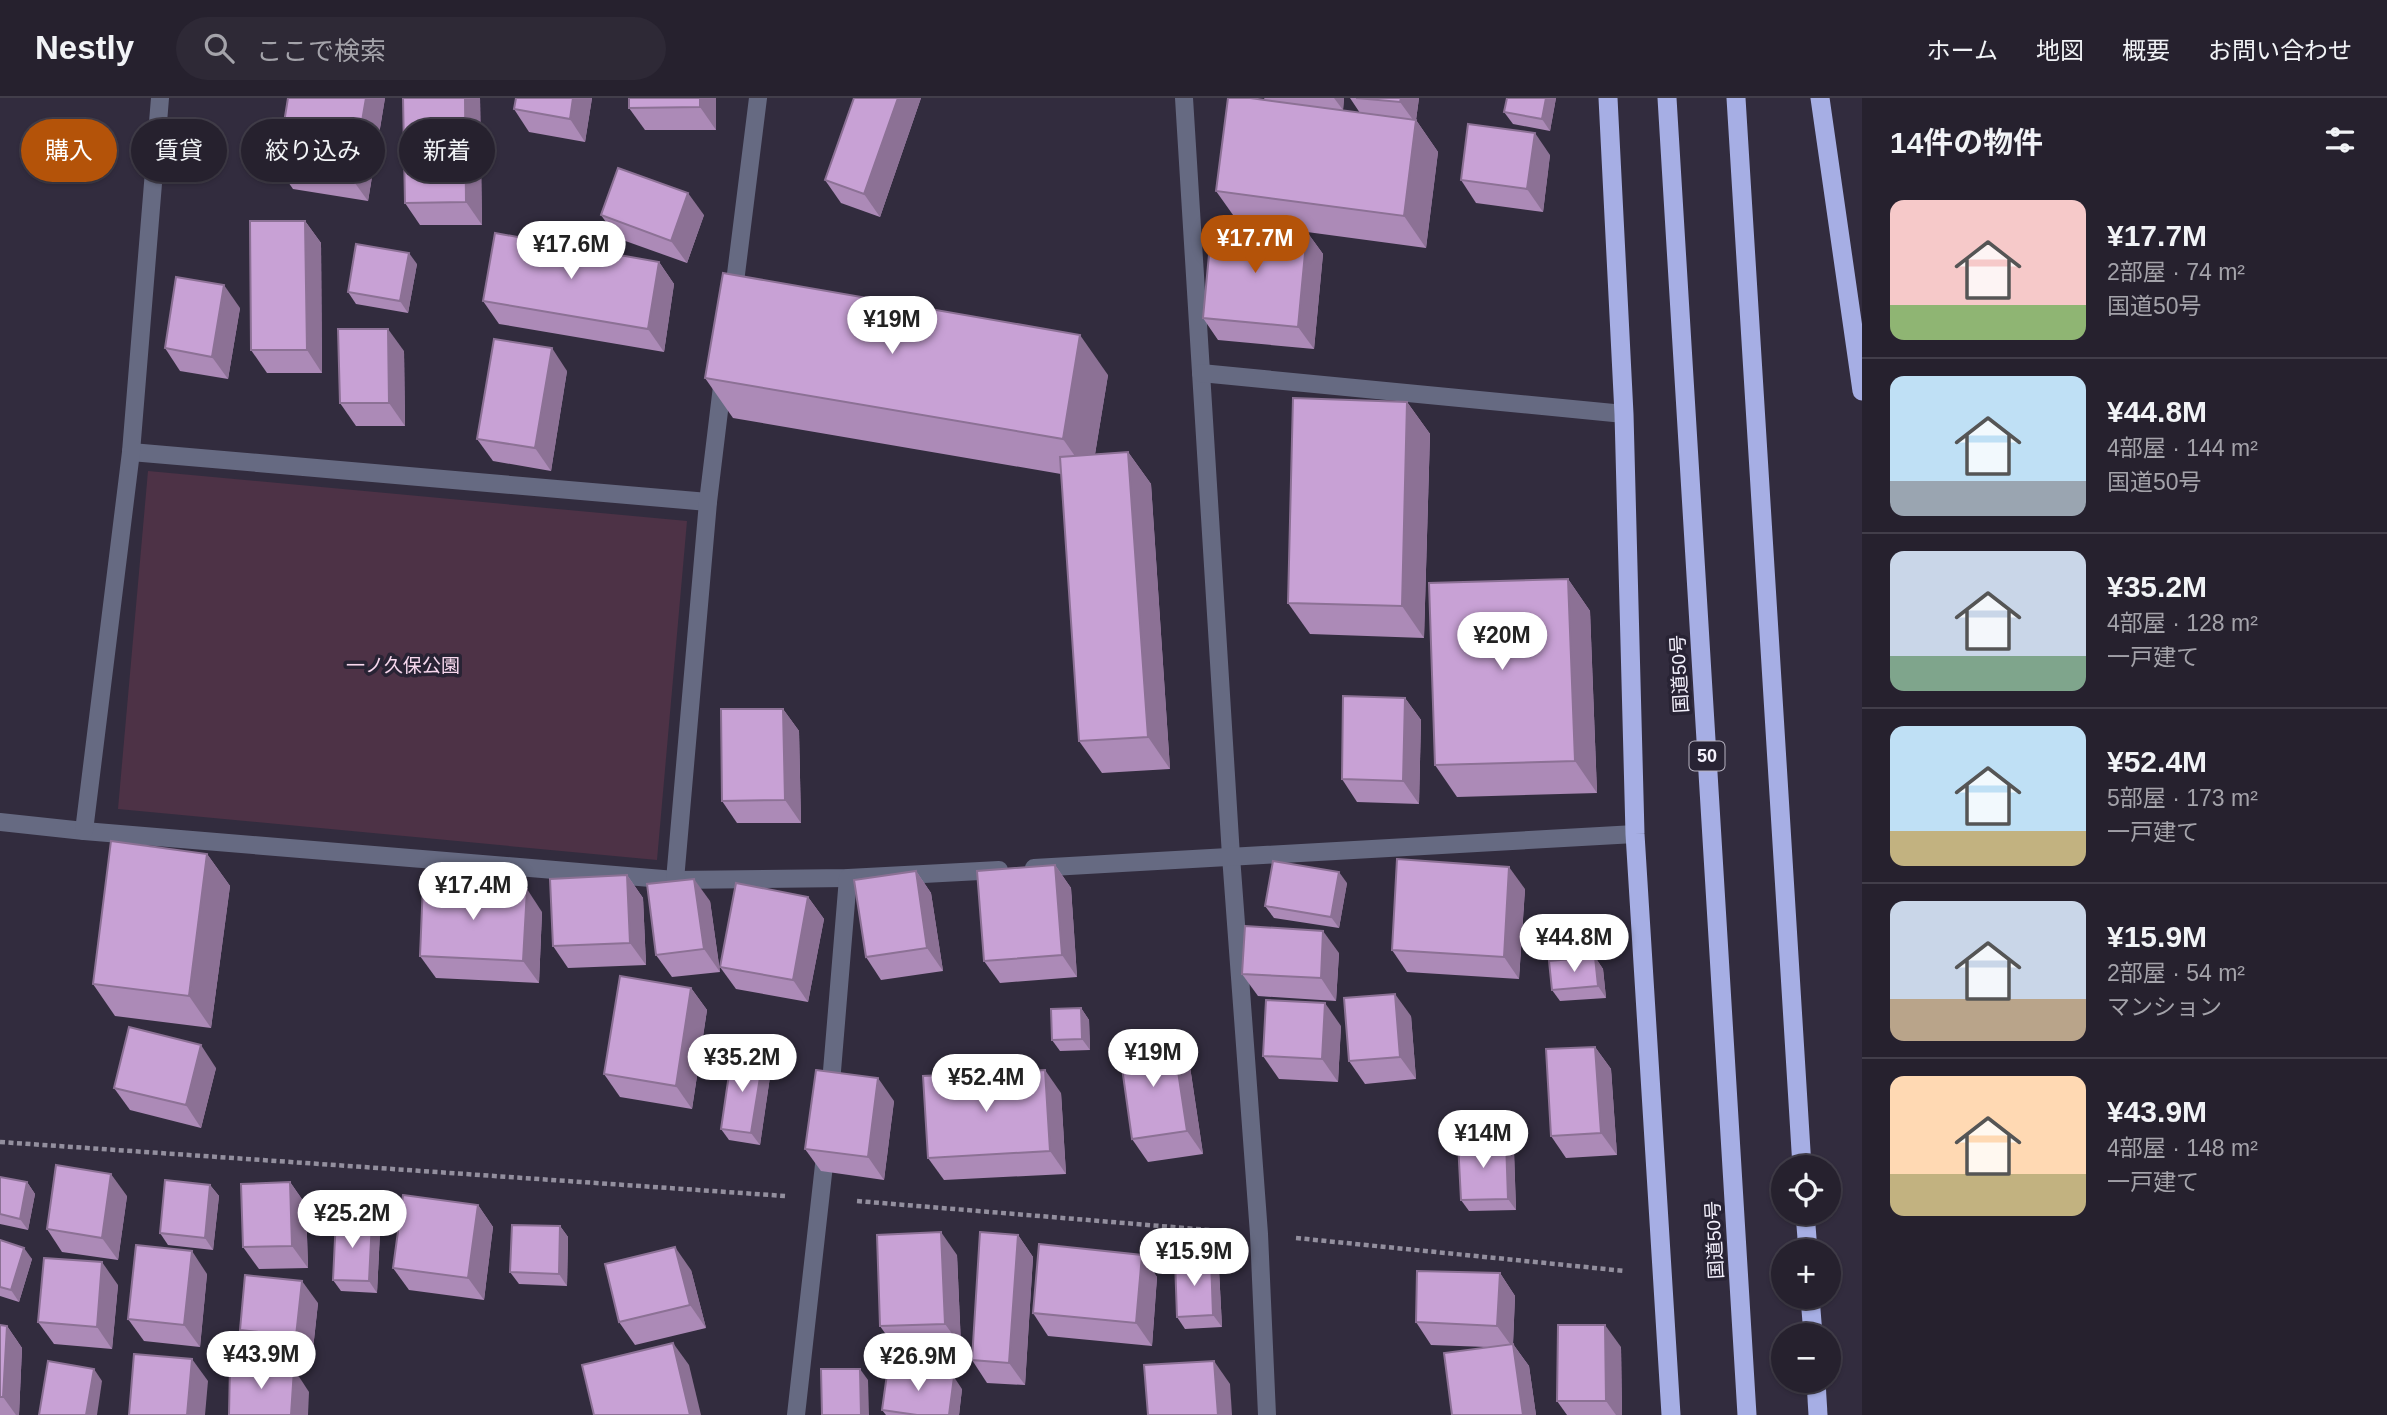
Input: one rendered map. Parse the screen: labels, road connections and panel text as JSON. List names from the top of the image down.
{
  "streets": {
    "highway": ["国道50号", "50"]
  },
  "parks": ["一ノ久保公園"],
  "page": {
    "header": "Nestly",
    "search": "ここで検索",
    "nav": [
      "ホーム",
      "地図",
      "概要",
      "お問い合わせ"
    ],
    "heading": "14件の物件",
    "chip": [
      "購入",
      "賃貸",
      "絞り込み",
      "新着"
    ],
    "list": [
      {
        "name": "¥17.7M",
        "note": "2部屋 · 74 m² · 国道50号"
      },
      {
        "name": "¥44.8M",
        "note": "4部屋 · 144 m² · 国道50号"
      },
      {
        "name": "¥35.2M",
        "note": "4部屋 · 128 m² · 一戸建て"
      },
      {
        "name": "¥52.4M",
        "note": "5部屋 · 173 m² · 一戸建て"
      },
      {
        "name": "¥15.9M",
        "note": "2部屋 · 54 m² · マンション"
      },
      {
        "name": "¥43.9M",
        "note": "4部屋 · 148 m² · 一戸建て"
      }
    ],
    "price": [
      "¥17.7M",
      "¥17.6M",
      "¥19M",
      "¥20M",
      "¥17.4M",
      "¥44.8M",
      "¥19M",
      "¥35.2M",
      "¥52.4M",
      "¥14M",
      "¥25.2M",
      "¥15.9M",
      "¥43.9M",
      "¥26.9M"
    ],
    "map_buttons": ["+", "−"]
  }
}
